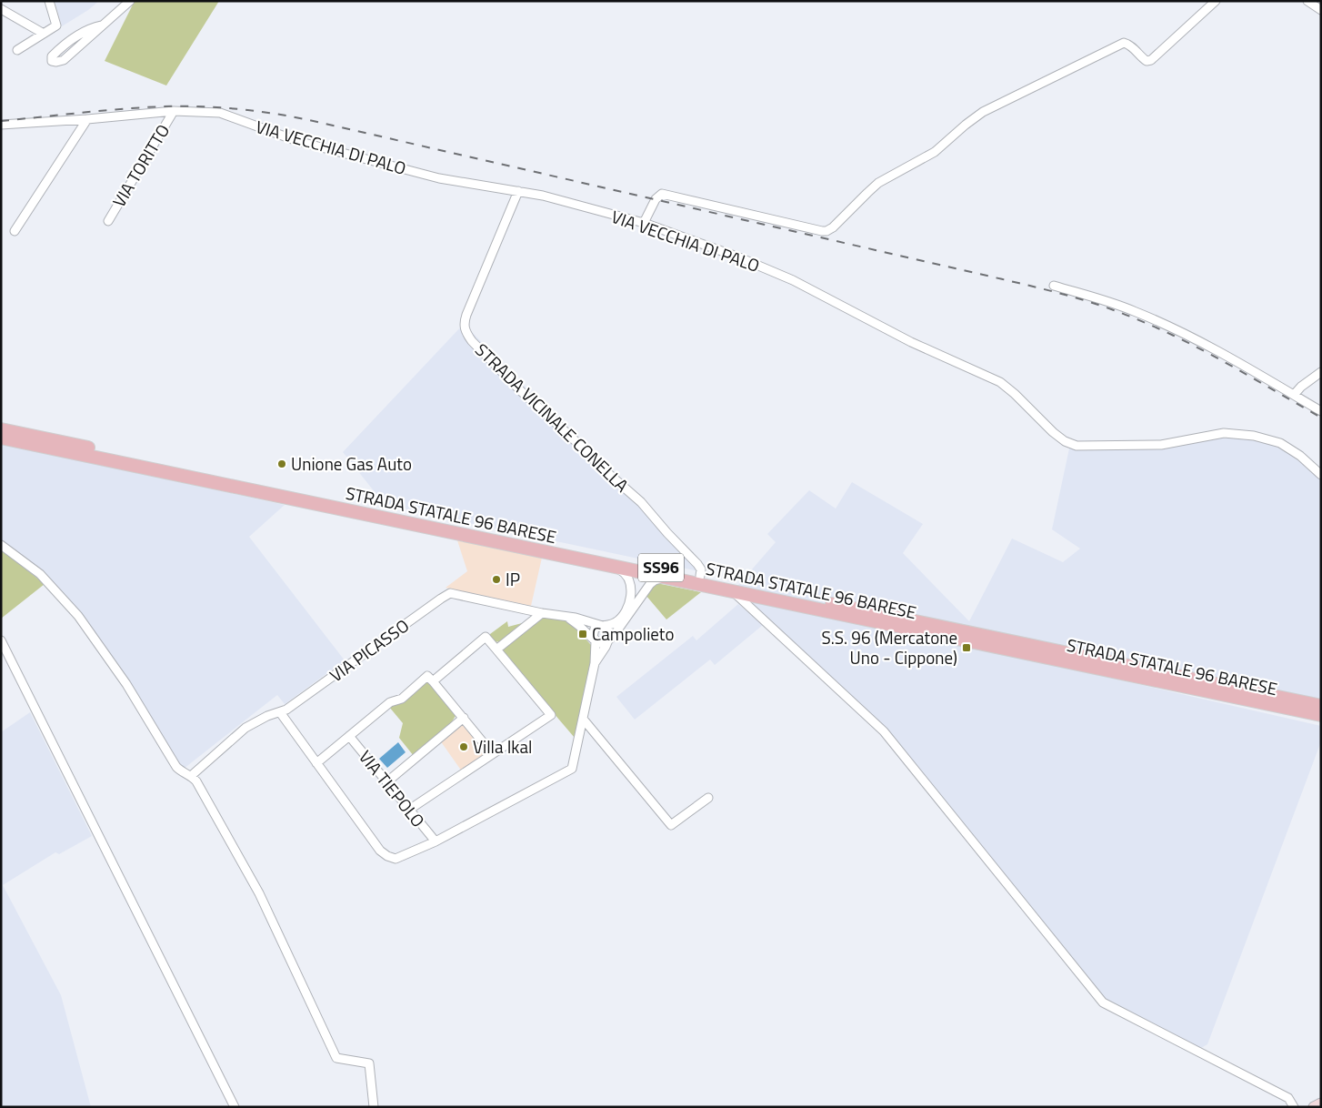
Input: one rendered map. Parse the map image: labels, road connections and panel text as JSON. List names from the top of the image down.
{
  "streets": {
    "main road": ["STRADA STATALE 96 BARESE", "SS96"],
    "street": [
      "VIA VECCHIA DI PALO",
      "VIA TORITTO",
      "STRADA VICINALE CONELLA",
      "VIA PICASSO",
      "VIA TIEPOLO"
    ]
  },
  "crossings": [
    ["VIA VECCHIA DI PALO", "VIA TORITTO"],
    ["VIA VECCHIA DI PALO", "STRADA VICINALE CONELLA"],
    ["STRADA VICINALE CONELLA", "STRADA STATALE 96 BARESE"]
  ],
  "places": {
    "other": ["Unione Gas Auto", "IP", "Villa Ikal"],
    "transit": ["Campolieto", "S.S. 96 (Mercatone Uno - Cippone)"]
  }
}
